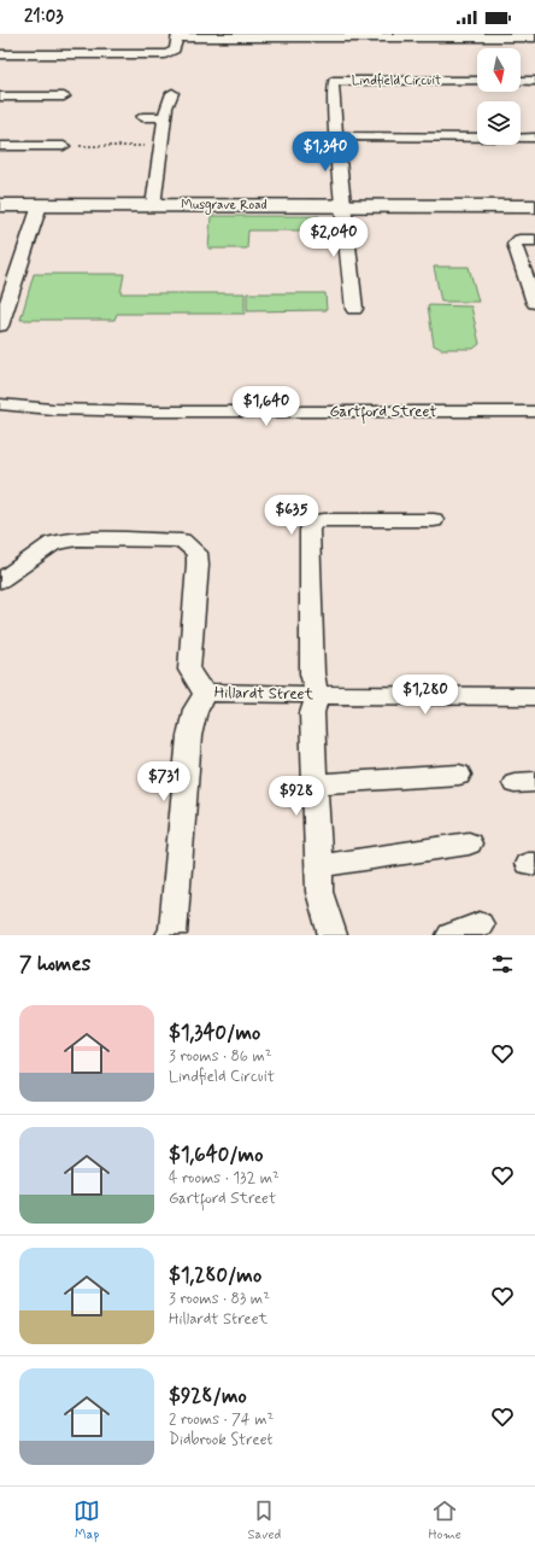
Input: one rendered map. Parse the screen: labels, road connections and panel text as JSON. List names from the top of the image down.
{
  "streets": {
    "street": [
      "Lindfield Circuit",
      "Musgrave Road",
      "Gartford Street",
      "Hillardt Street"
    ]
  },
  "crossings": [
    ["Lindfield Circuit", "Musgrave Road"]
  ],
  "north": "bottom",
  "page": {
    "status": "21:03",
    "price": [
      "$1,340",
      "$2,040",
      "$1,640",
      "$635",
      "$1,280",
      "$731",
      "$928"
    ],
    "heading": "7 homes",
    "list": [
      {
        "name": "$1,340/mo",
        "note": "3 rooms · 86 m² · Lindfield Circuit"
      },
      {
        "name": "$1,640/mo",
        "note": "4 rooms · 132 m² · Gartford Street"
      },
      {
        "name": "$1,280/mo",
        "note": "3 rooms · 83 m² · Hillardt Street"
      },
      {
        "name": "$928/mo",
        "note": "2 rooms · 74 m² · Didbrook Street"
      }
    ],
    "tabs": ["Map", "Saved", "Home"]
  }
}
